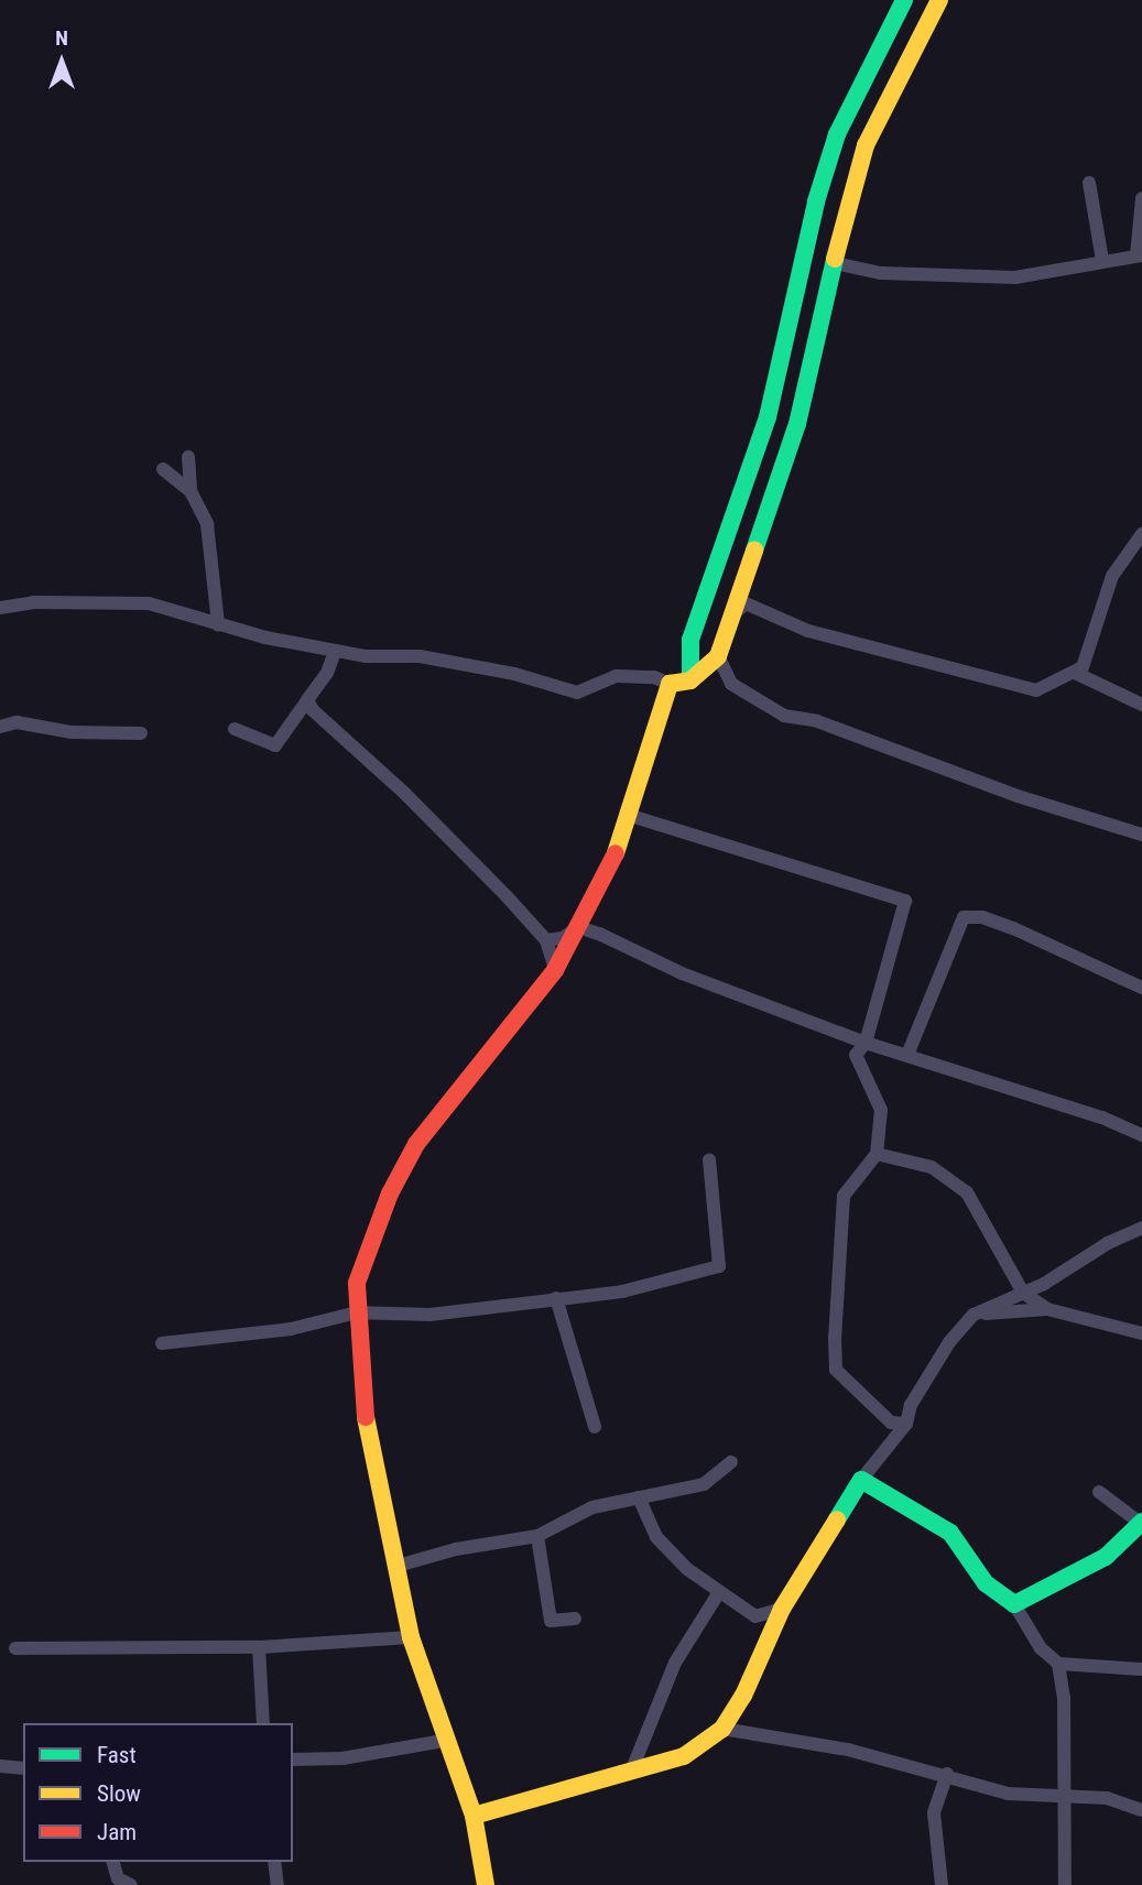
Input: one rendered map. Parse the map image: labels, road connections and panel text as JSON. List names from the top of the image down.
{
  "legend": ["Fast", "Slow", "Jam"],
  "north": "top"
}
